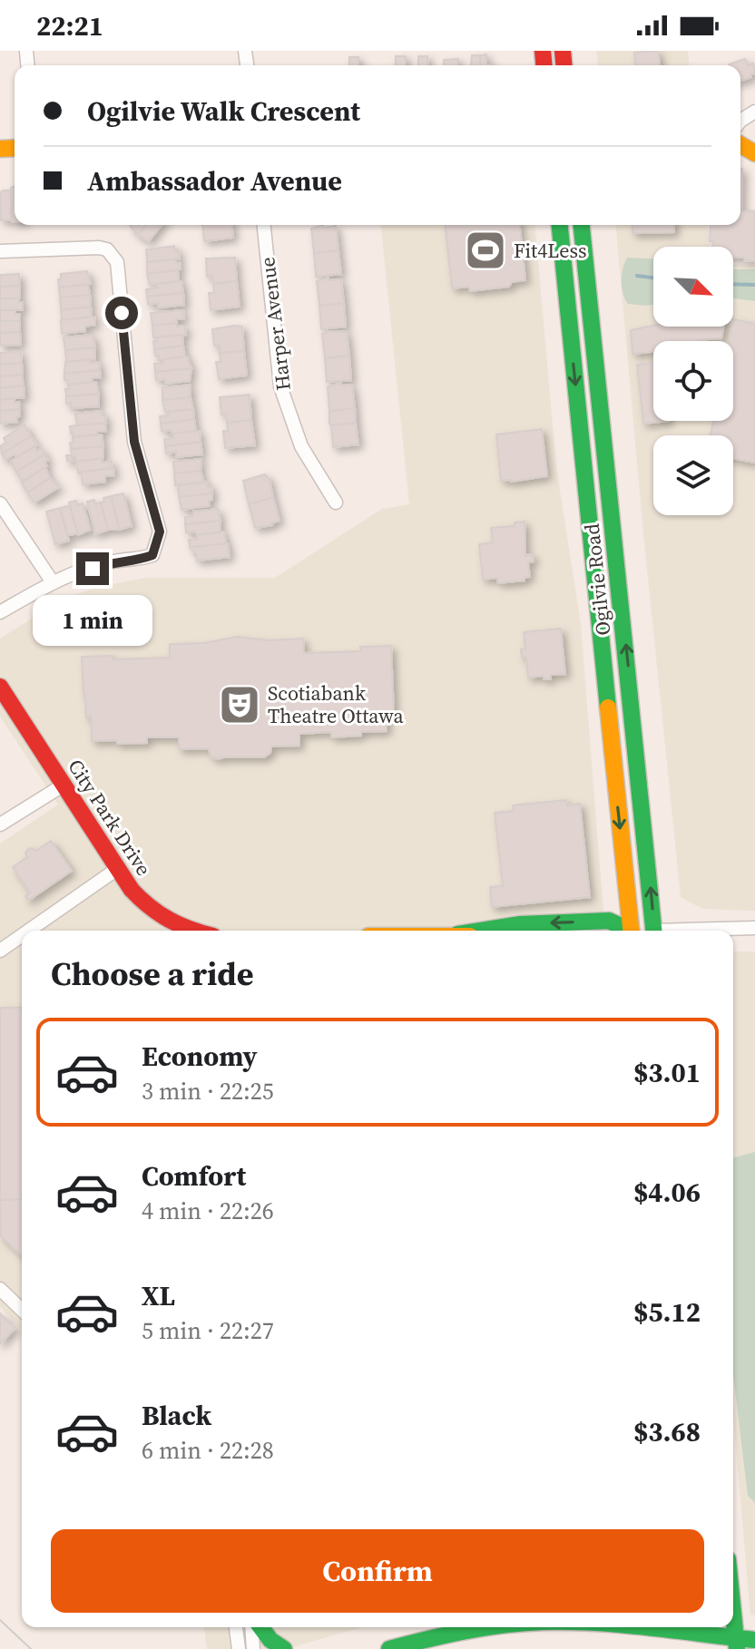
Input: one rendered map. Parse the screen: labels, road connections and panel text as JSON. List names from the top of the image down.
{
  "streets": {
    "main road": ["Ogilvie Road", "City Park Drive"],
    "street": ["Harper Avenue"]
  },
  "places": {
    "sports": ["Fit4Less"],
    "theatre": ["Scotiabank Theatre Ottawa"]
  },
  "north": "bottom right",
  "page": {
    "status": "22:21",
    "banner": ["Ogilvie Walk Crescent", "Ambassador Avenue"],
    "bubble": "1 min",
    "heading": "Choose a ride",
    "list": [
      {
        "name": "Economy",
        "note": "3 min · 22:25",
        "value": "$3.01"
      },
      {
        "name": "Comfort",
        "note": "4 min · 22:26",
        "value": "$4.06"
      },
      {
        "name": "XL",
        "note": "5 min · 22:27",
        "value": "$5.12"
      },
      {
        "name": "Black",
        "note": "6 min · 22:28",
        "value": "$3.68"
      }
    ],
    "buttons": "Confirm"
  }
}
